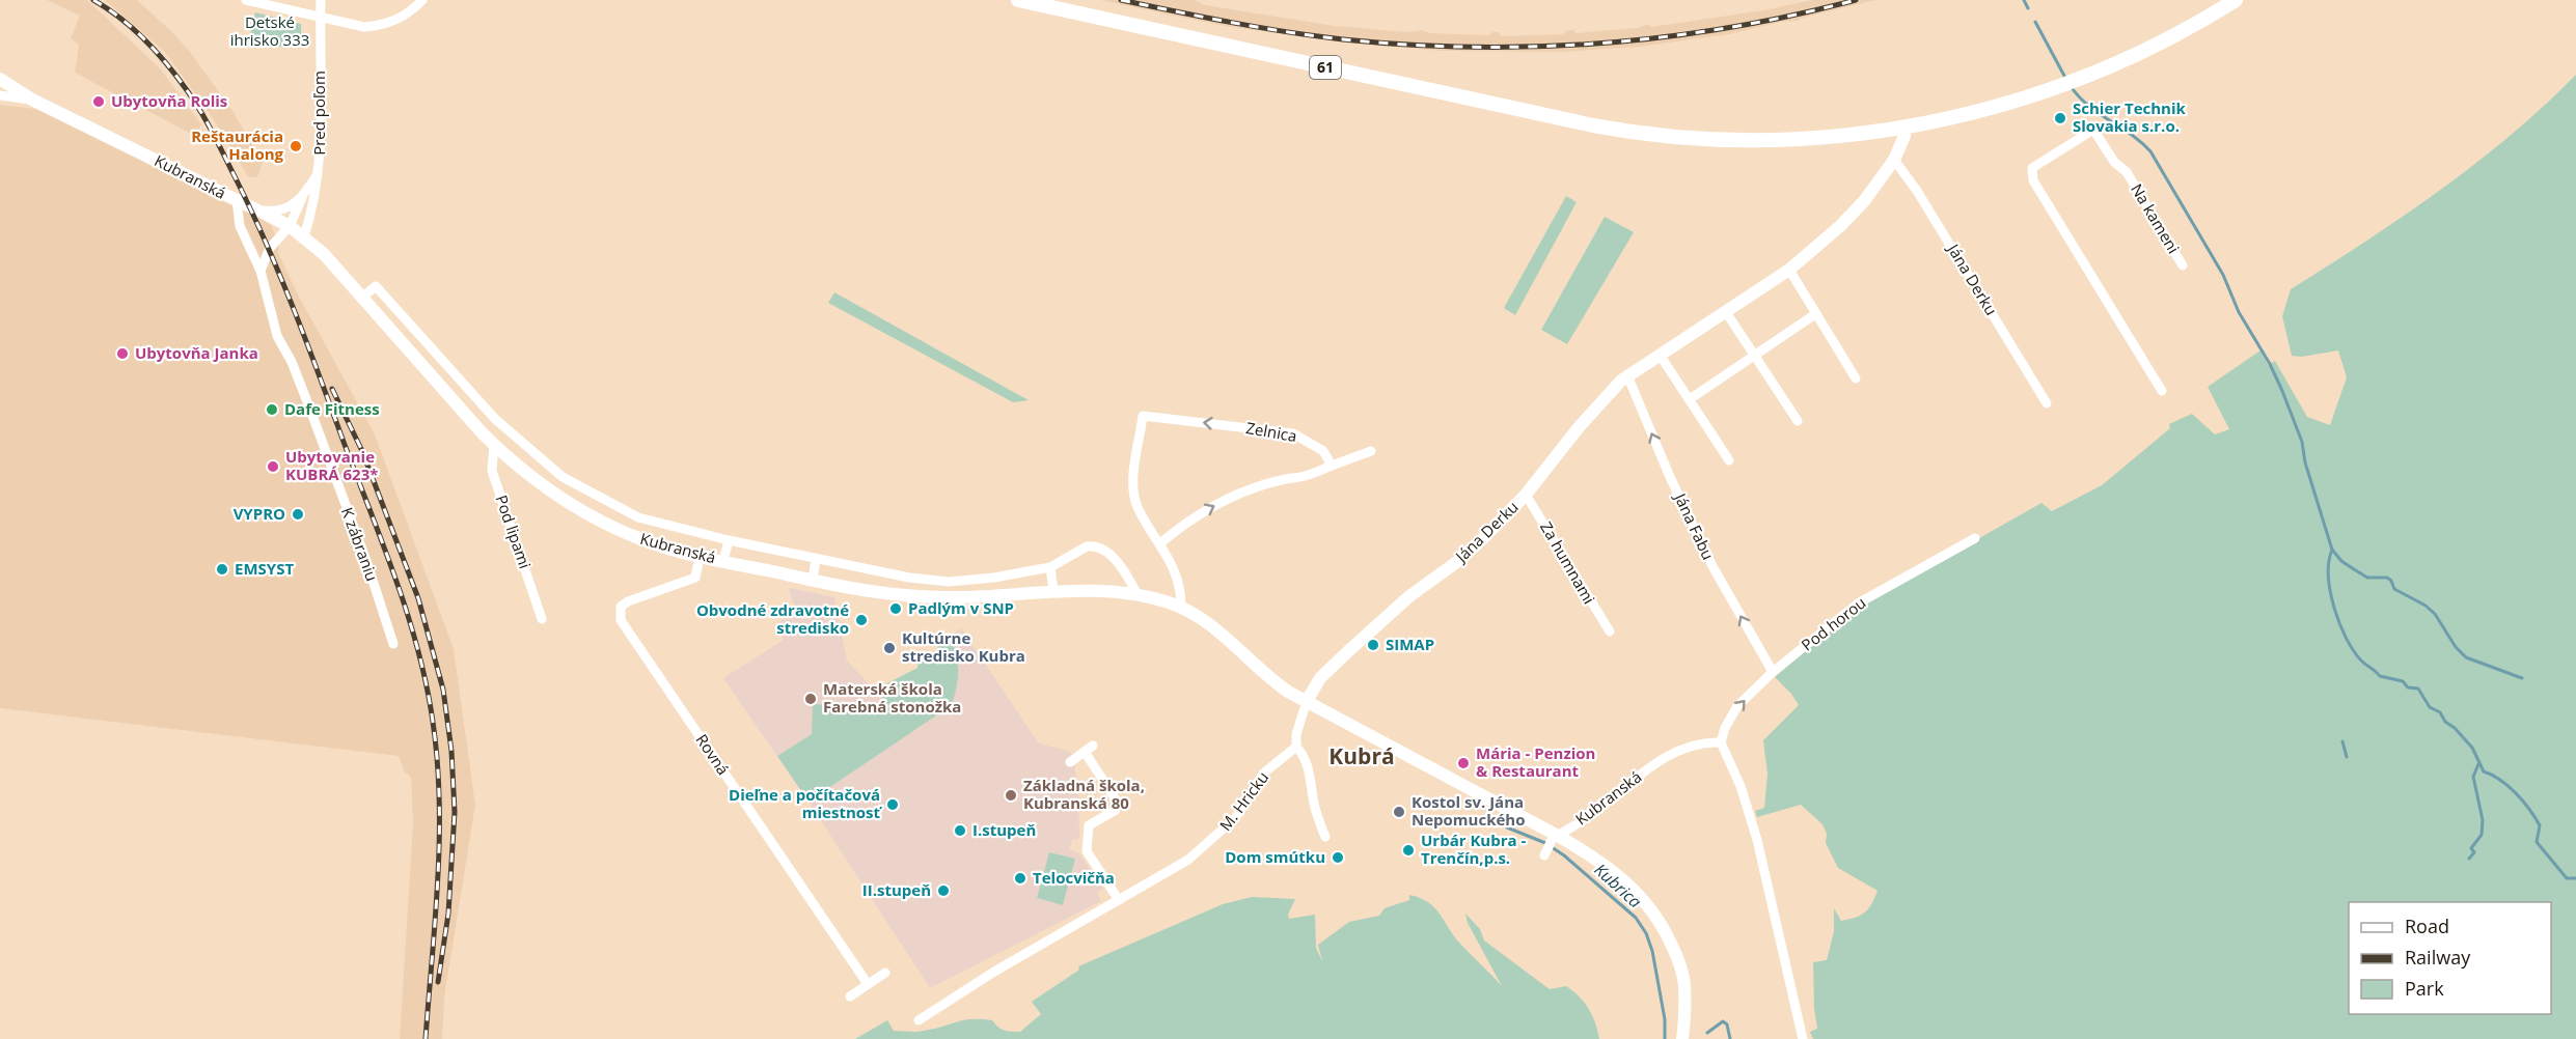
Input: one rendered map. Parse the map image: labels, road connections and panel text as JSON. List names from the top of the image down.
{
  "streets": {
    "main road": ["61"],
    "street": [
      "Pred poľom",
      "Kubranská",
      "Na kameni",
      "Jána Derku",
      "Zelnica",
      "Jána Fabu",
      "Pod lipami",
      "K zábraniu",
      "Za humnami",
      "Pod horou",
      "Rovná",
      "M. Hricku"
    ]
  },
  "crossings": [
    ["61", "Jána Derku"],
    ["Pred poľom", "Kubranská"],
    ["Pred poľom", "K zábraniu"],
    ["Kubranská", "Jána Derku"],
    ["Kubranská", "Zelnica"],
    ["Kubranská", "Pod lipami"],
    ["Kubranská", "K zábraniu"],
    ["Kubranská", "Pod horou"],
    ["Kubranská", "Rovná"],
    ["Jána Derku", "Jána Fabu"],
    ["Jána Derku", "Za humnami"],
    ["Jána Fabu", "Pod horou"]
  ],
  "districts": ["Kubrá"],
  "water": ["Kubrica"],
  "parks": ["Detské ihrisko 333"],
  "places": [
    "Ubytovňa Rolis",
    "Schier Technik Slovakia s.r.o.",
    "Reštaurácia Halong",
    "Ubytovňa Janka",
    "Dafe Fitness",
    "Ubytovanie KUBRÁ 623*",
    "VYPRO",
    "EMSYST",
    "Padlým v SNP",
    "Obvodné zdravotné stredisko",
    "SIMAP",
    "Kultúrne stredisko Kubra",
    "Materská škola Farebná stonožka",
    "Mária - Penzion & Restaurant",
    "Základná škola, Kubranská 80",
    "Dieľne a počítačová miestnosť",
    "Kostol sv. Jána Nepomuckého",
    "I.stupeň",
    "Urbár Kubra - Trenčín,p.s.",
    "Dom smútku",
    "Telocvičňa",
    "II.stupeň"
  ],
  "legend": ["Road", "Railway", "Park"]
}
